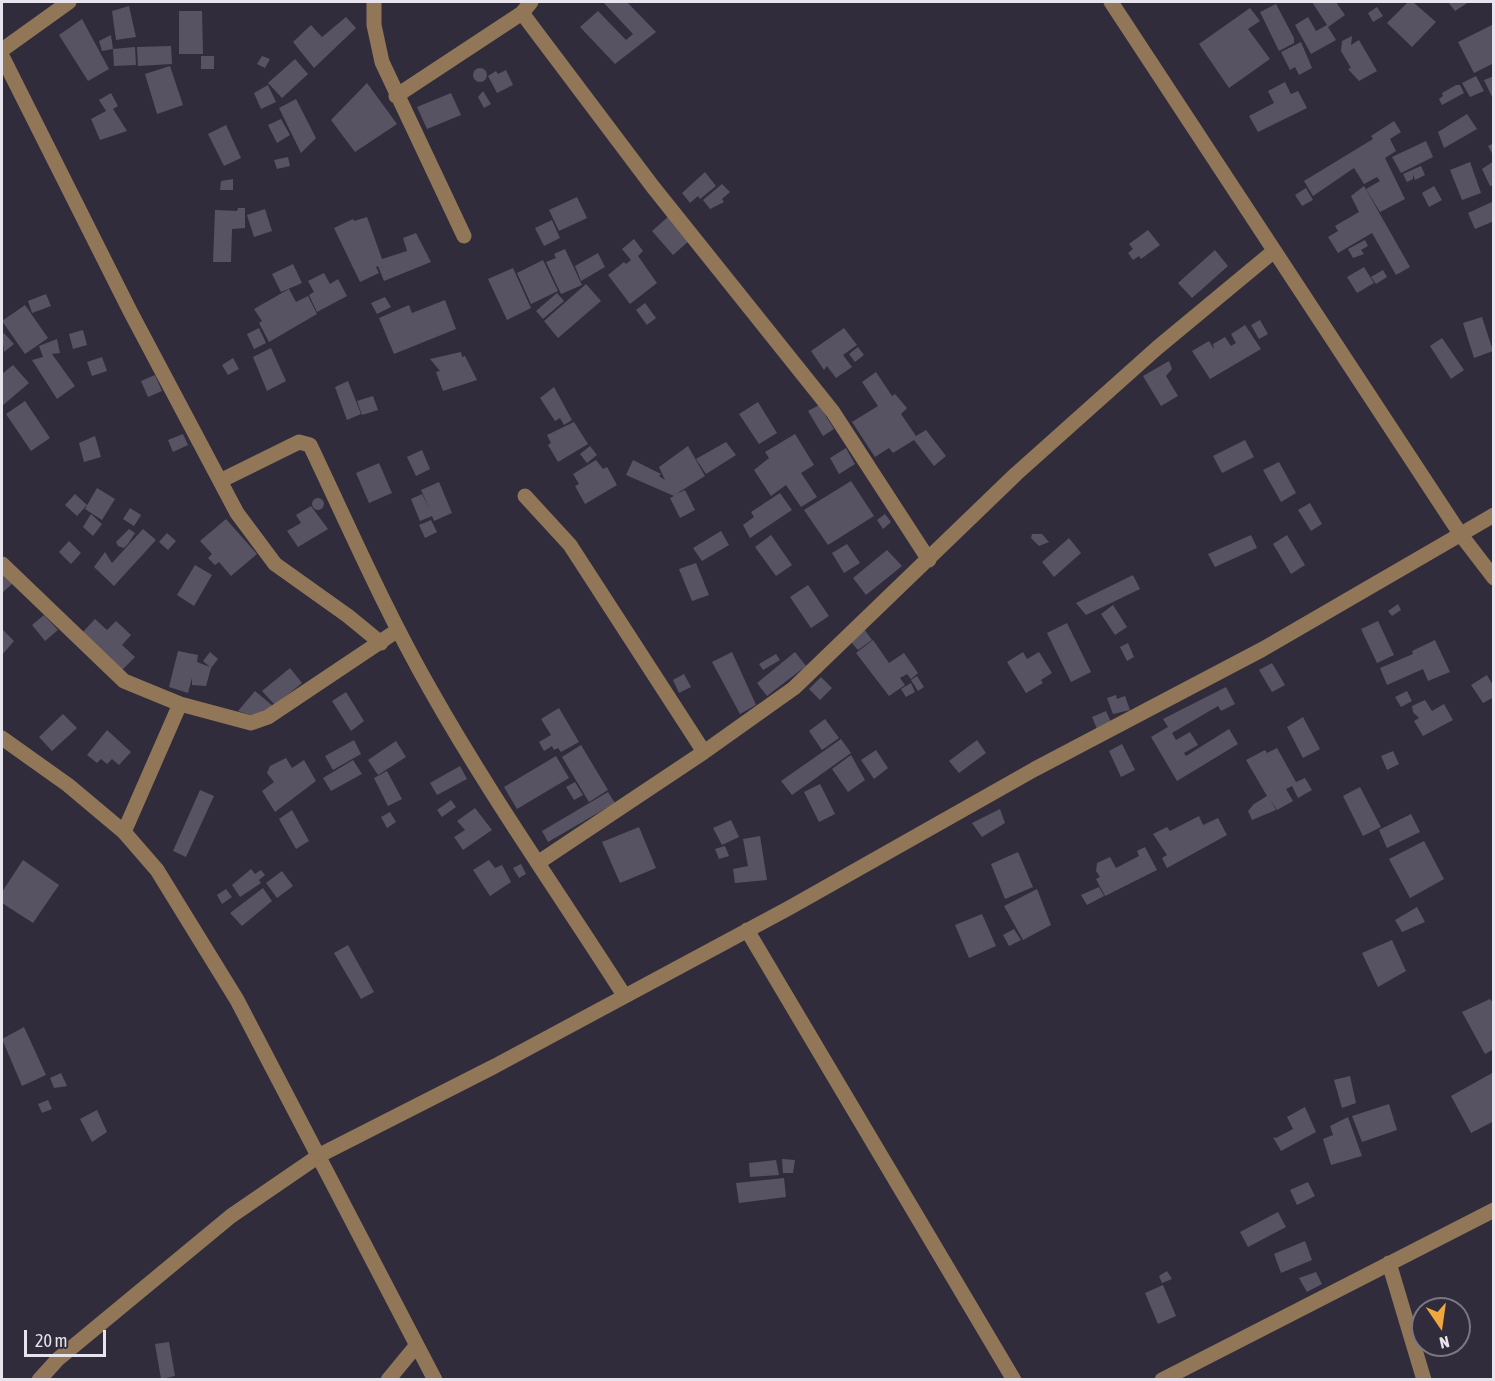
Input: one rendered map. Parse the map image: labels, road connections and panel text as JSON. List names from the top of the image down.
{
  "scale_bar": "20 m",
  "north": "bottom"
}
